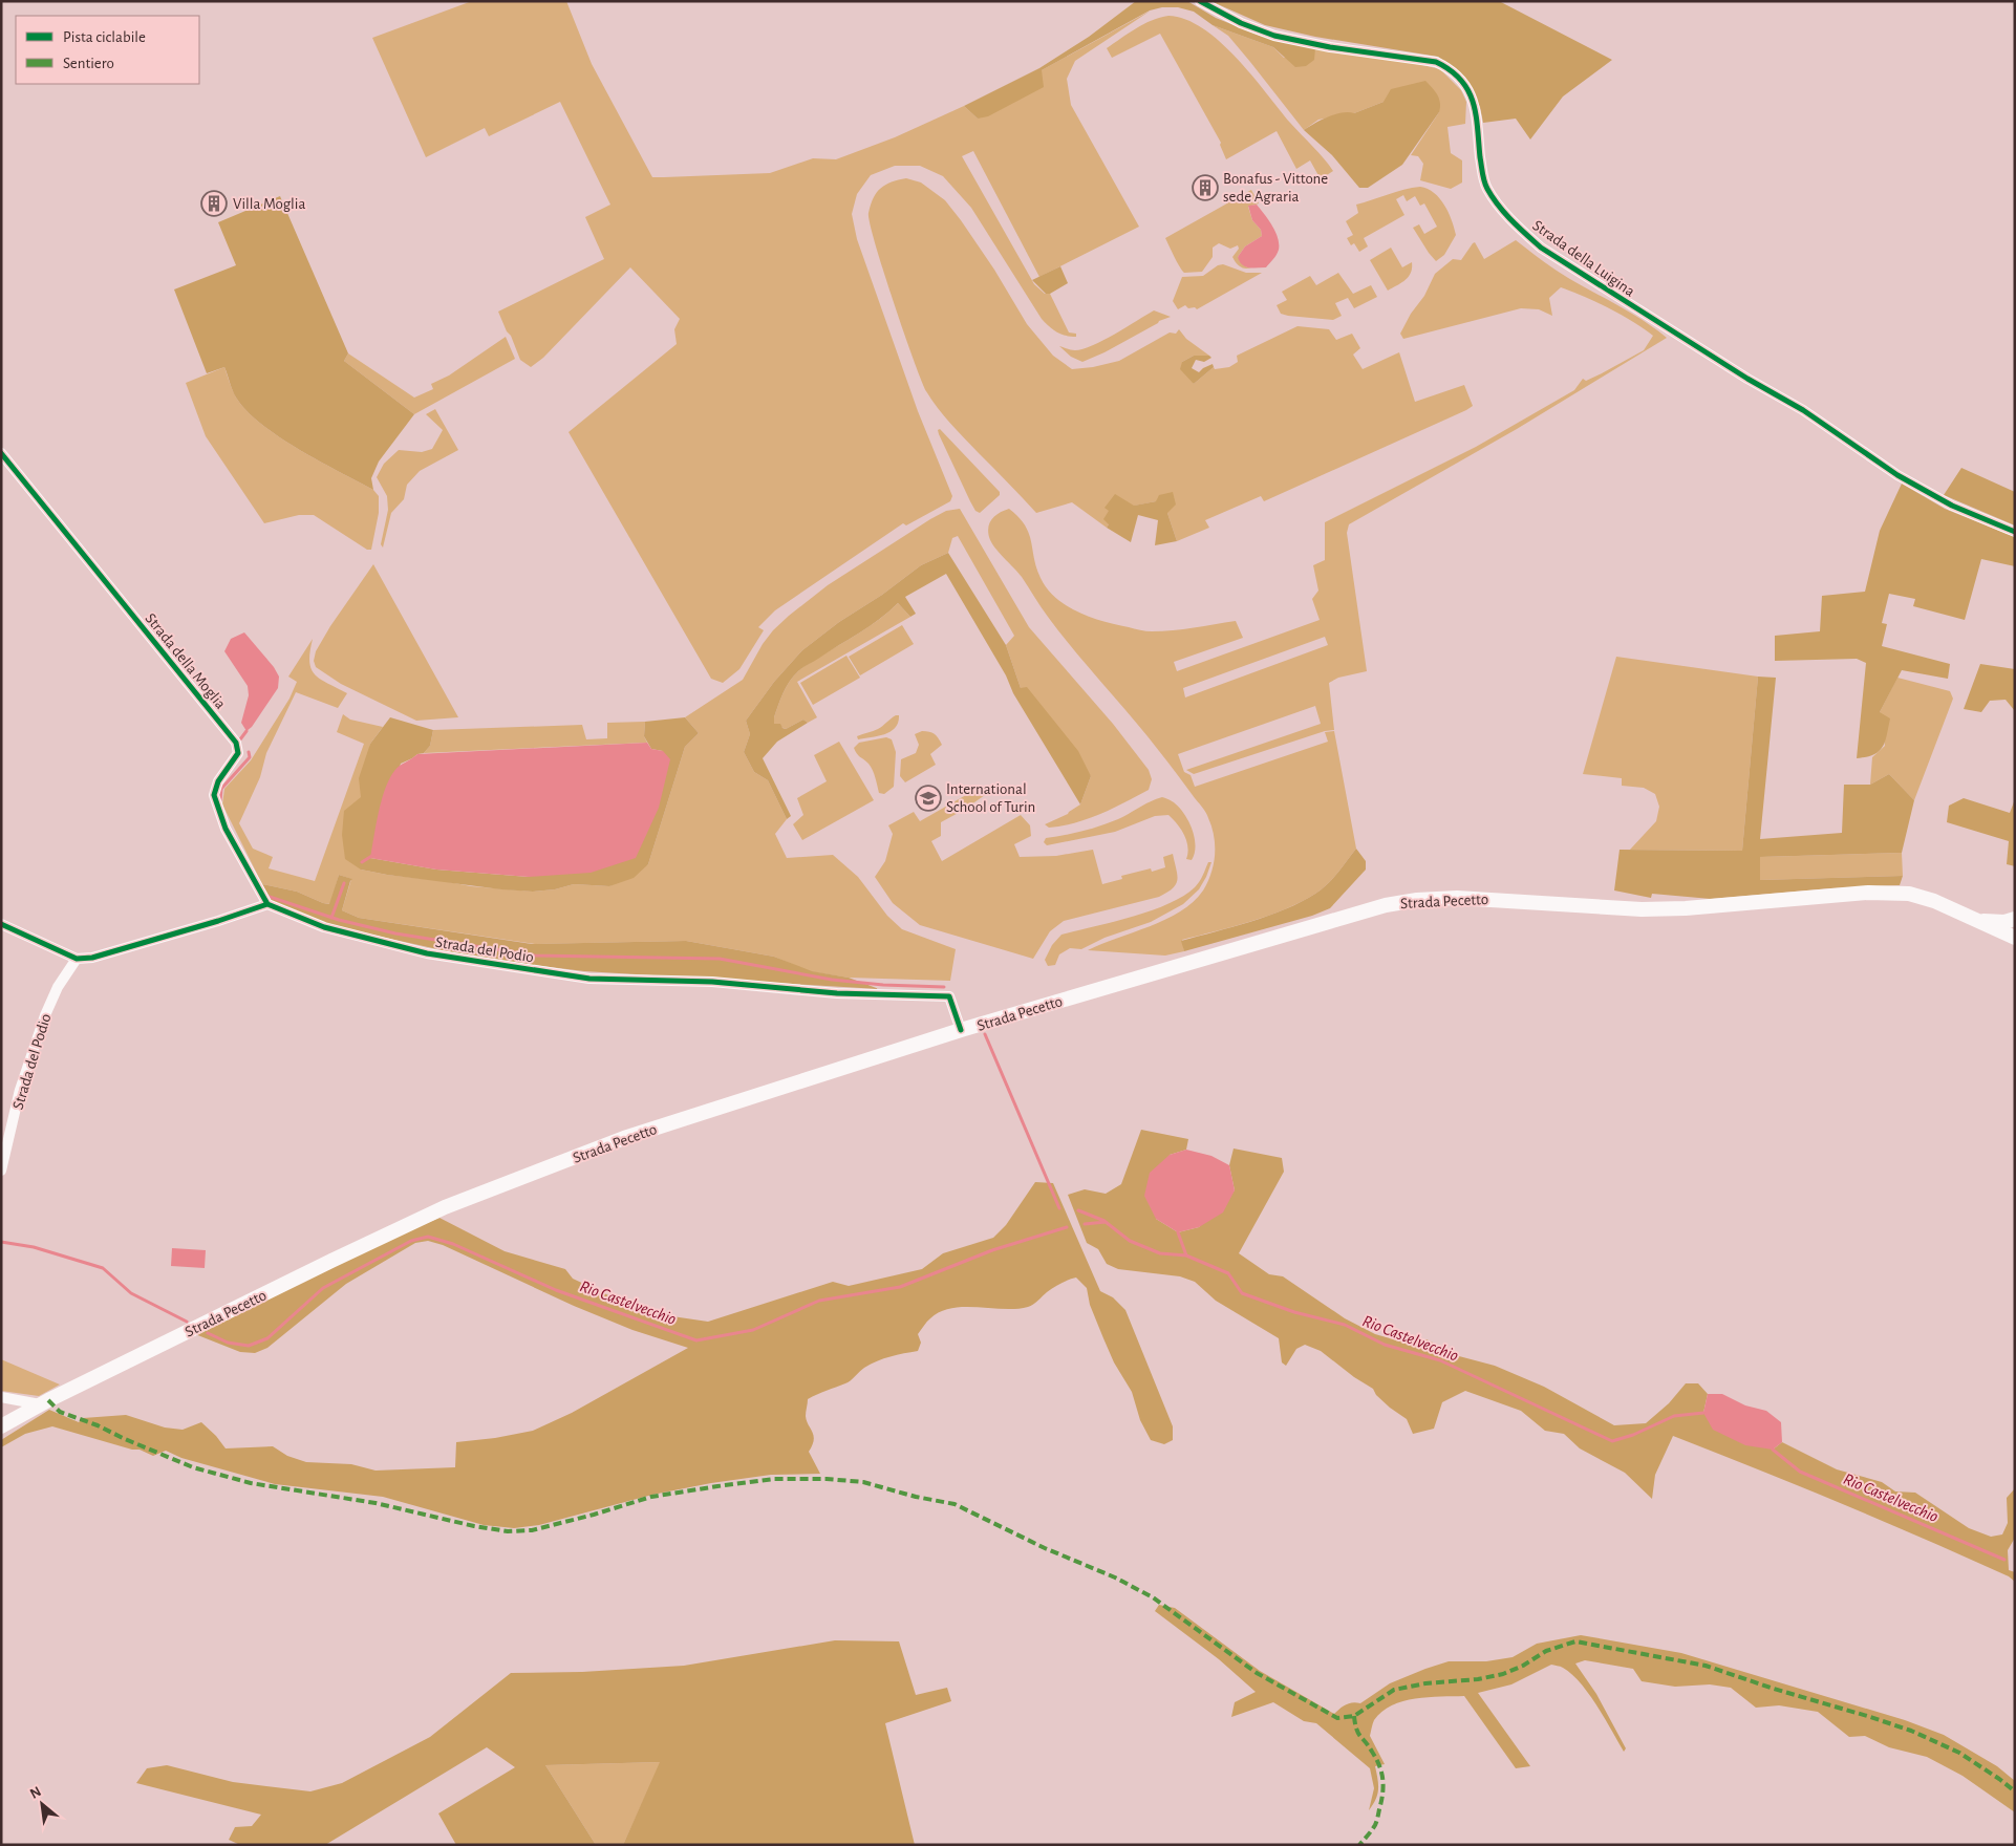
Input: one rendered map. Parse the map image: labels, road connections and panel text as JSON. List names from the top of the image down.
{
  "streets": {
    "main road": ["Strada Pecetto"],
    "street": ["Strada della Luigina", "Strada della Moglia", "Strada del Podio"]
  },
  "crossings": [
    ["Strada della Moglia", "Strada del Podio"],
    ["Strada Pecetto", "Strada del Podio"]
  ],
  "water": ["Rio Castelvecchio"],
  "places": {
    "building": ["Bonafus - Vittone sede Agraria", "Villa Moglia"],
    "school or university": ["International School of Turin"]
  },
  "legend": ["Pista ciclabile", "Sentiero"],
  "north": "top left"
}
